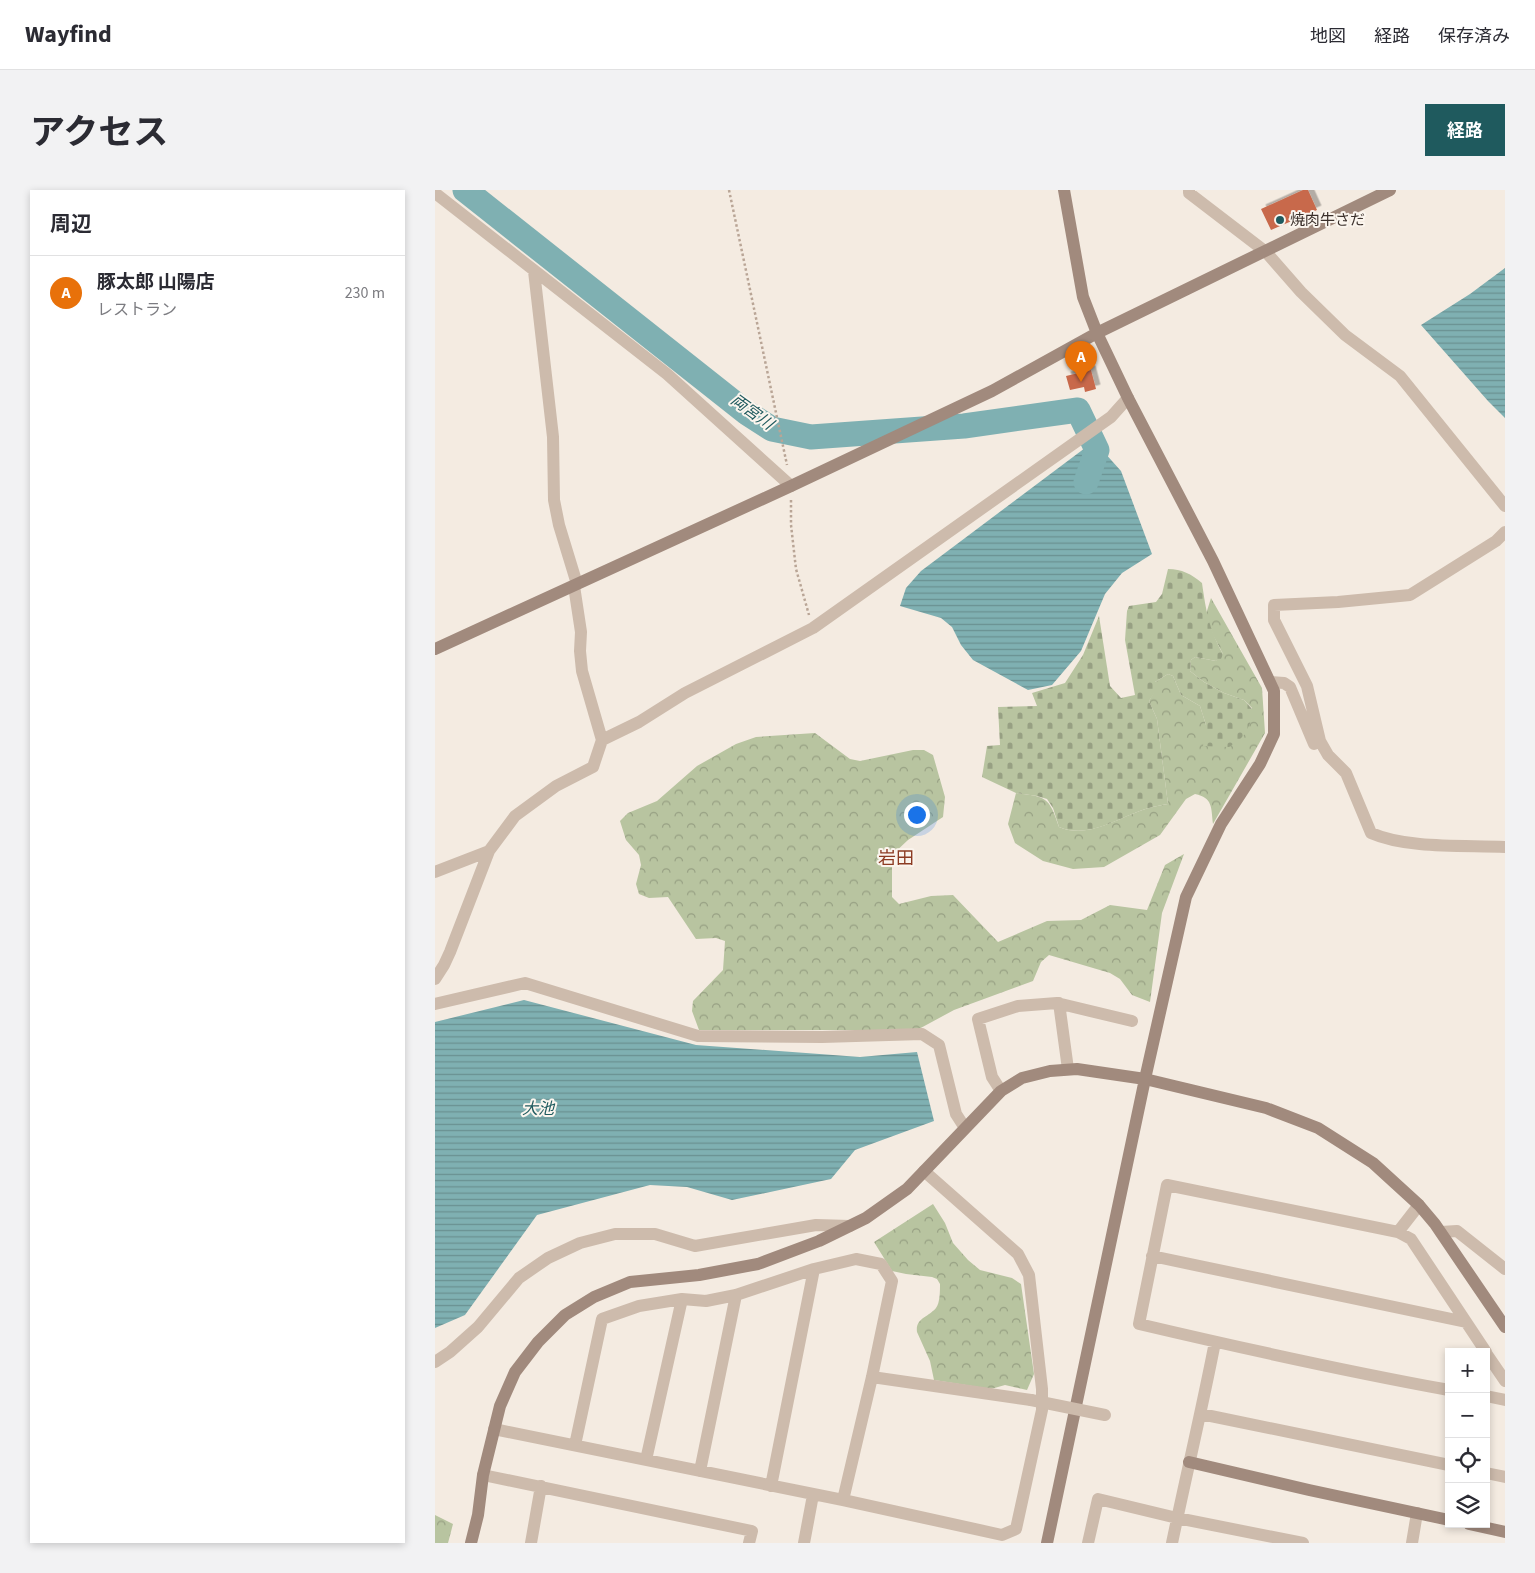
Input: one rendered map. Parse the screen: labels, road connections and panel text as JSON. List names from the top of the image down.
{
  "districts": ["岩田"],
  "water": ["両宮川", "大池"],
  "places": ["焼肉牛さだ"],
  "page": {
    "header": "Wayfind",
    "nav": ["地図", "経路", "保存済み"],
    "title": "アクセス",
    "buttons": "経路",
    "heading": "周辺",
    "list": [
      {
        "mark": "A",
        "name": "豚太郎 山陽店",
        "note": "レストラン",
        "value": "230 m"
      }
    ],
    "pins": "A",
    "map_buttons": ["+", "−"]
  }
}
